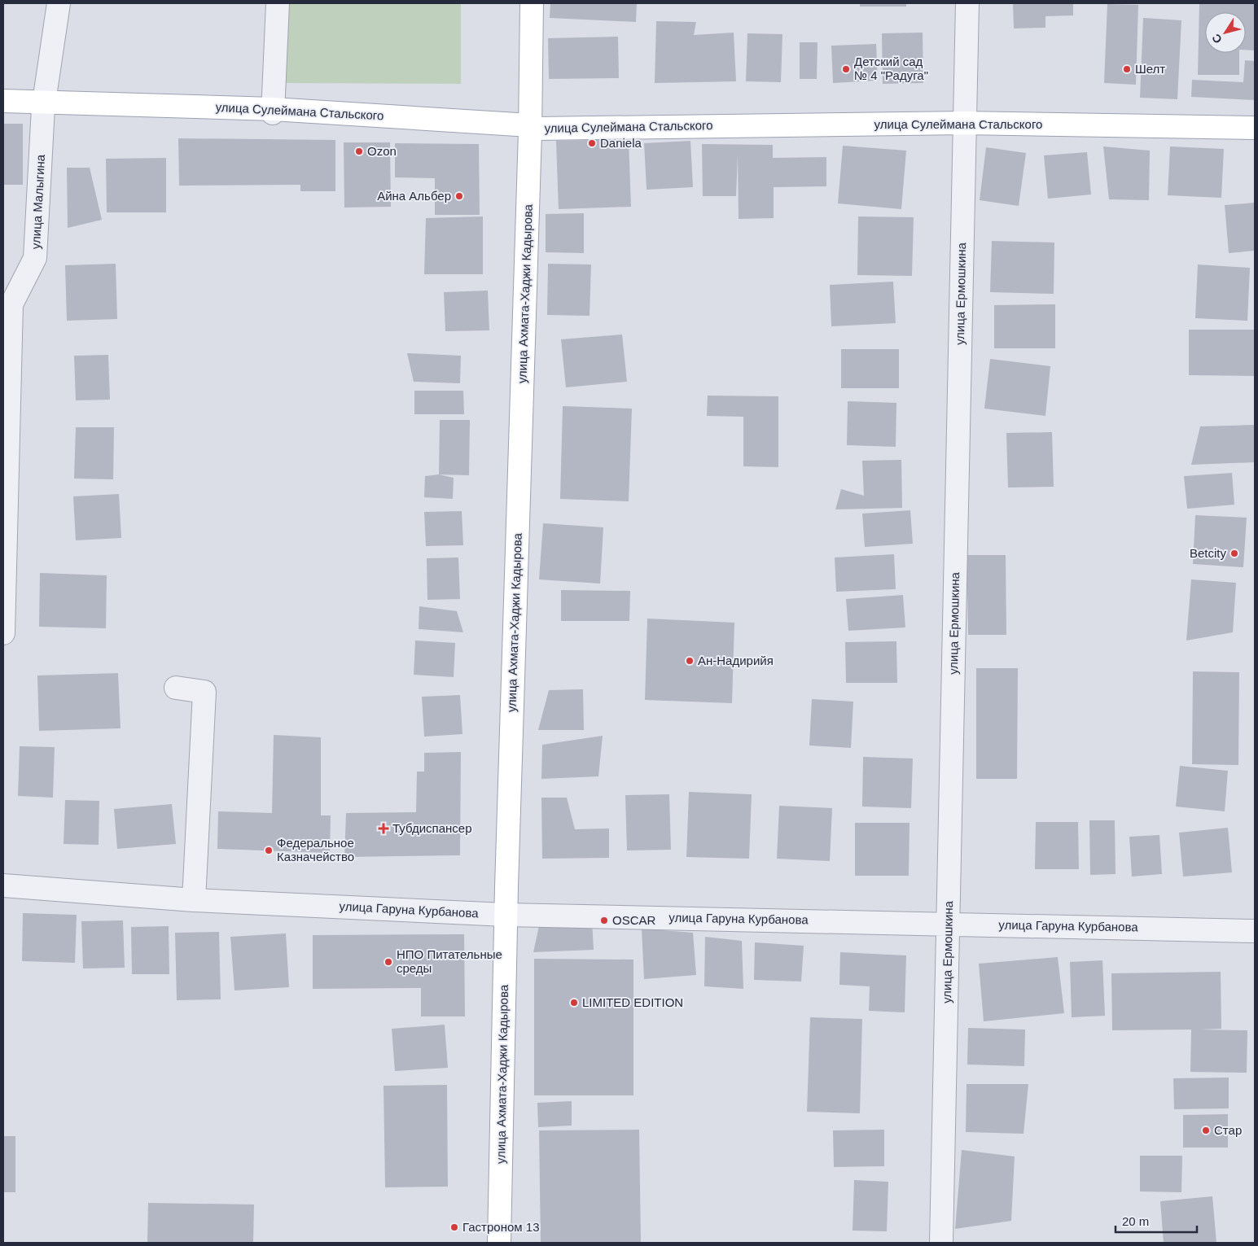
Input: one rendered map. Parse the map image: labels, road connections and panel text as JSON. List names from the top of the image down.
{
  "streets": {
    "main road": ["улица Сулеймана Стальского", "улица Ахмата-Хаджи Кадырова"],
    "street": ["улица Малыгина", "улица Ермошкина", "улица Гаруна Курбанова"]
  },
  "crossings": [
    ["улица Сулеймана Стальского", "улица Малыгина"],
    ["улица Сулеймана Стальского", "улица Ахмата-Хаджи Кадырова"],
    ["улица Сулеймана Стальского", "улица Ермошкина"],
    ["улица Ахмата-Хаджи Кадырова", "улица Гаруна Курбанова"],
    ["улица Ермошкина", "улица Гаруна Курбанова"]
  ],
  "places": {
    "other": [
      "Детский сад № 4 \"Радуга\"",
      "Шелт",
      "Daniela",
      "Ozon",
      "Айна Альбер",
      "Betcity",
      "Ан-Надирийя",
      "Федеральное Казначейство",
      "OSCAR",
      "НПО Питательные среды",
      "LIMITED EDITION",
      "Стар",
      "Гастроном 13"
    ],
    "health": ["Тубдиспансер"]
  },
  "scale_bar": "20 m",
  "north": "bottom left"
}
